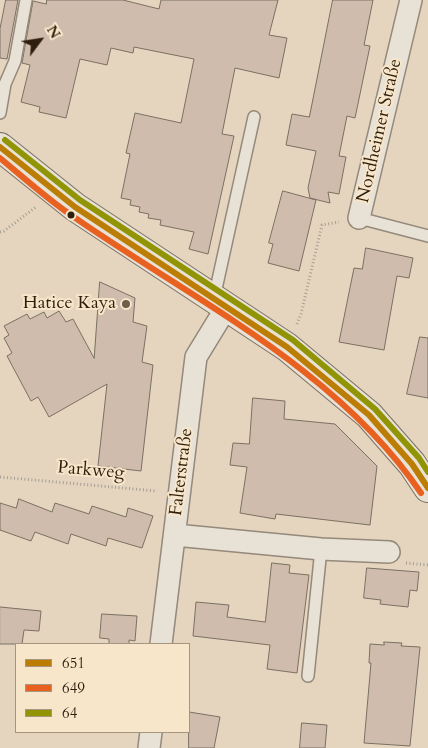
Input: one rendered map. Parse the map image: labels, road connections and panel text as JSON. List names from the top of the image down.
{
  "streets": {
    "street": ["Nordheimer Straße", "Falterstraße"],
    "path": ["Parkweg"]
  },
  "crossings": [
    ["Parkweg", "Falterstraße"]
  ],
  "places": ["Hatice Kaya"],
  "lines": ["transit line 64", "transit line 651", "transit line 649"],
  "legend": ["651", "649", "64"],
  "north": "top right"
}
